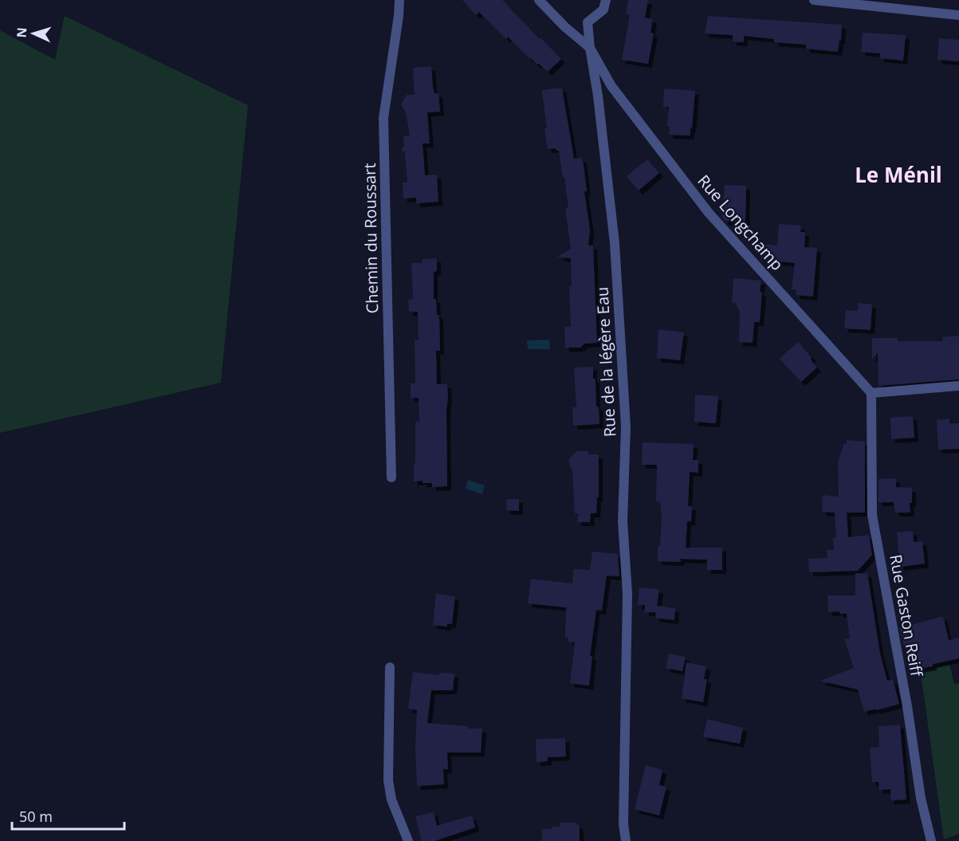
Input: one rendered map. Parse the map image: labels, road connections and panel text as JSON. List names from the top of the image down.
{
  "streets": {
    "street": [
      "Rue Longchamp",
      "Chemin du Roussart",
      "Rue de la légère Eau",
      "Rue Gaston Reiff"
    ]
  },
  "crossings": [
    ["Rue Longchamp", "Rue de la légère Eau"],
    ["Rue Longchamp", "Rue Gaston Reiff"]
  ],
  "districts": ["Le Ménil"],
  "scale_bar": "50 m",
  "north": "left"
}
